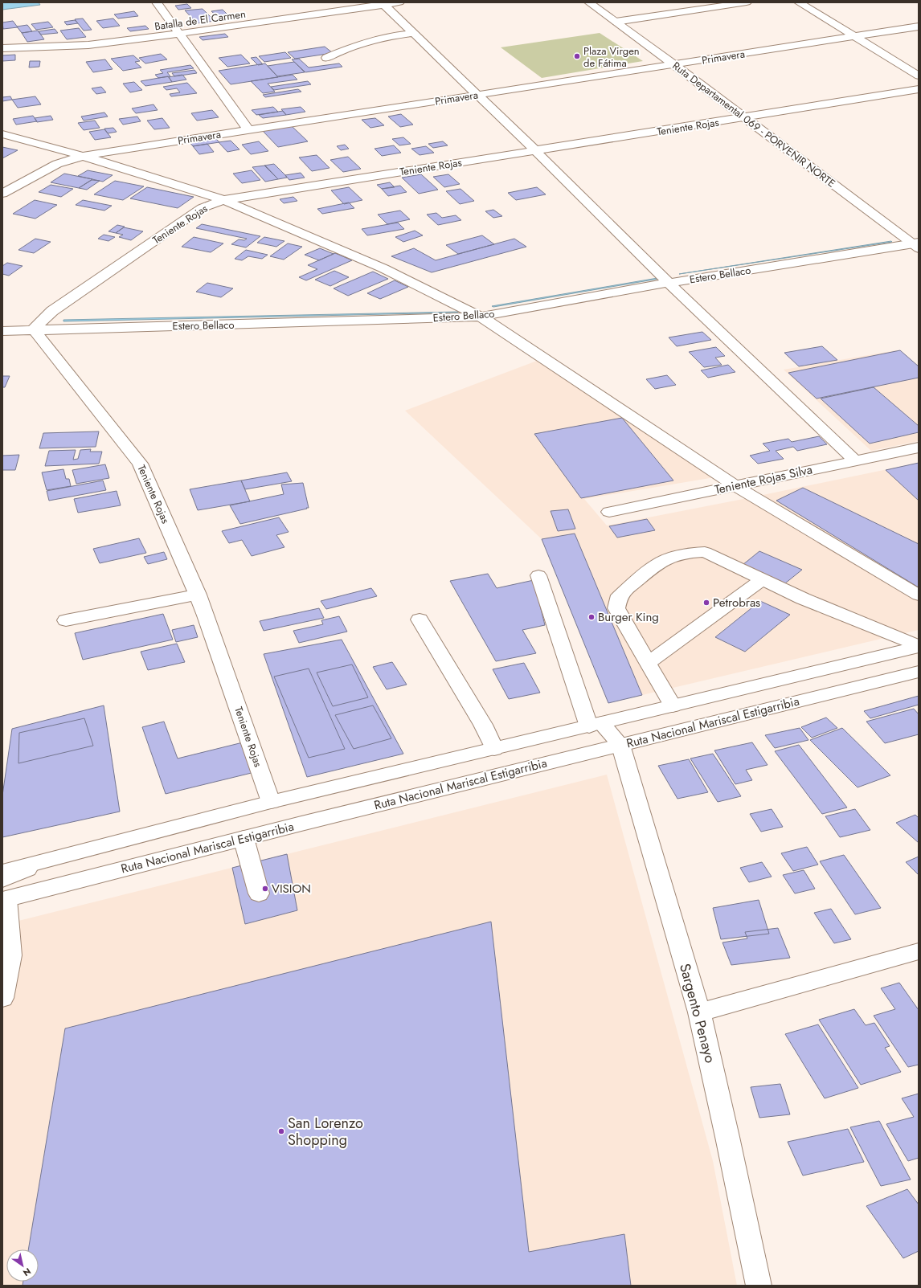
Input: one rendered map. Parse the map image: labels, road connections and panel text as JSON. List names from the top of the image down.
{
  "streets": {
    "main road": [
      "Batalla de El Carmen",
      "Primavera",
      "Ruta Departamental 069 - PORVENIR NORTE",
      "Teniente Rojas",
      "Estero Bellaco",
      "Teniente Rojas Silva",
      "Ruta Nacional Mariscal Estigarribia",
      "Sargento Penayo"
    ]
  },
  "crossings": [
    ["Primavera", "Ruta Departamental 069 - PORVENIR NORTE"],
    ["Ruta Departamental 069 - PORVENIR NORTE", "Teniente Rojas"],
    ["Ruta Departamental 069 - PORVENIR NORTE", "Estero Bellaco"],
    ["Teniente Rojas", "Estero Bellaco"],
    ["Teniente Rojas", "Ruta Nacional Mariscal Estigarribia"],
    ["Ruta Nacional Mariscal Estigarribia", "Sargento Penayo"]
  ],
  "places": [
    "Plaza Virgen de Fátima",
    "Petrobras",
    "Burger King",
    "VISION",
    "San Lorenzo Shopping"
  ],
  "north": "bottom right"
}
